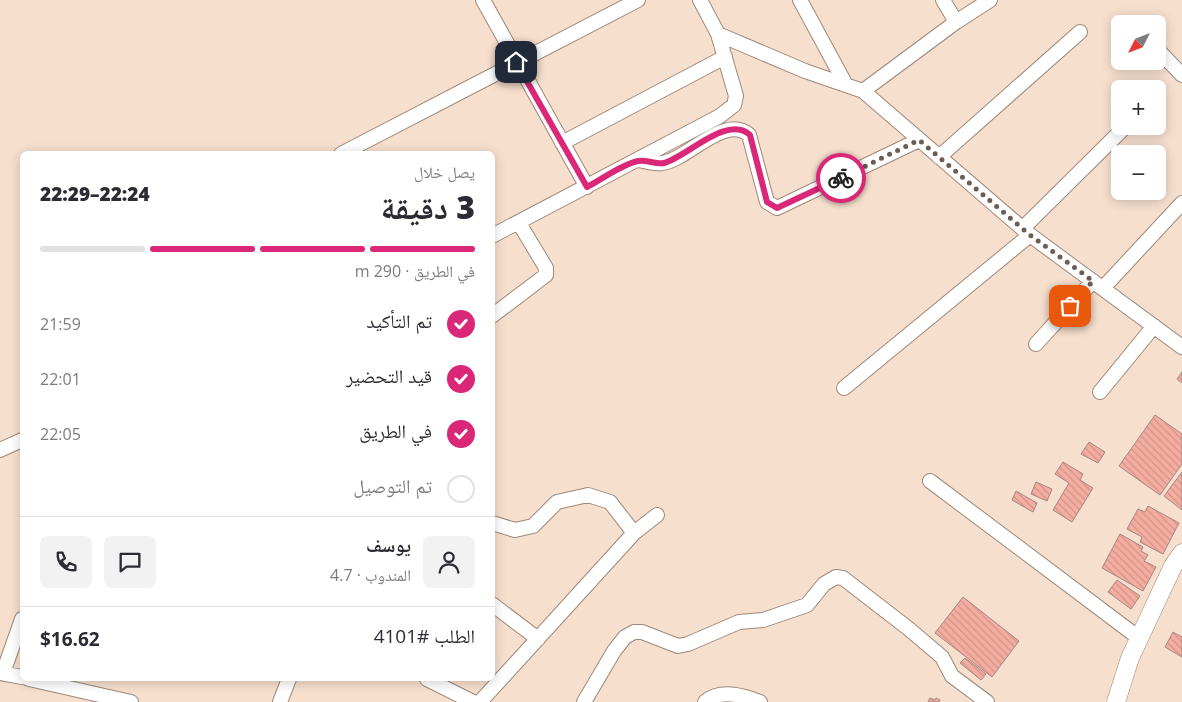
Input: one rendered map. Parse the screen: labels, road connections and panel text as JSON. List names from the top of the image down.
{
  "north": "bottom left",
  "page": {
    "map_buttons": ["+", "−"],
    "heading": ["3 دقيقة", "يصل خلال", "22:24–22:29"],
    "panel": [
      "يوسف",
      "المندوب · 4.7",
      "الطلب #4101",
      "$16.62"
    ],
    "bar": "في الطريق · 290 m",
    "list": [
      ["تم التأكيد", "21:59"],
      ["قيد التحضير", "22:01"],
      ["في الطريق", "22:05"],
      "تم التوصيل"
    ]
  }
}
